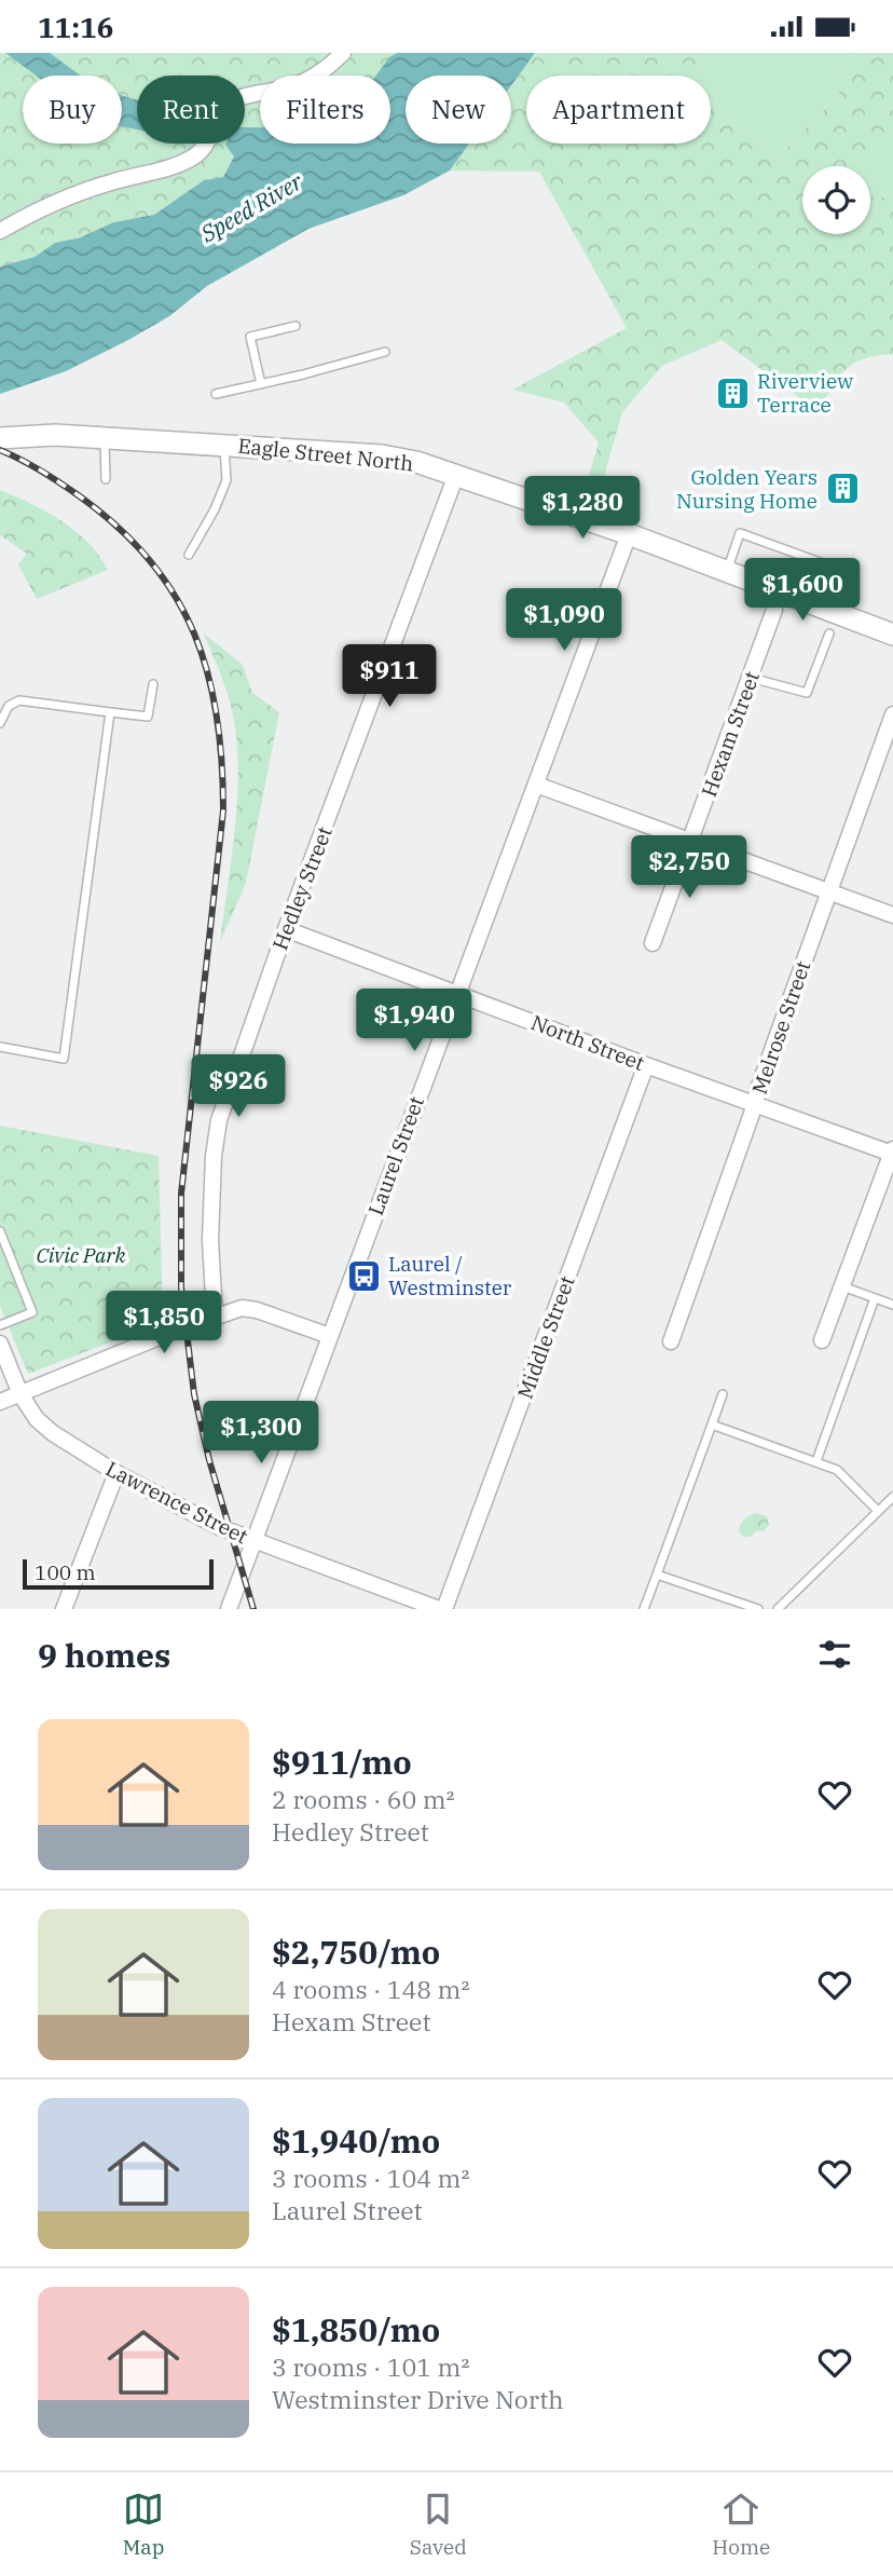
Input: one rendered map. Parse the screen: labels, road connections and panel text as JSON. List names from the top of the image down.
{
  "streets": {
    "main road": ["Eagle Street North"],
    "street": [
      "Hexam Street",
      "Hedley Street",
      "Melrose Street",
      "North Street",
      "Laurel Street",
      "Middle Street",
      "Lawrence Street"
    ]
  },
  "crossings": [
    ["Eagle Street North", "Hedley Street"],
    ["Eagle Street North", "Laurel Street"],
    ["Hedley Street", "North Street"],
    ["Melrose Street", "North Street"],
    ["North Street", "Laurel Street"],
    ["North Street", "Middle Street"],
    ["Laurel Street", "Lawrence Street"]
  ],
  "water": ["Speed River"],
  "parks": ["Civic Park"],
  "places": {
    "building": ["Riverview Terrace", "Golden Years Nursing Home"],
    "bus stop": ["Laurel / Westminster"]
  },
  "scale_bar": "100 m",
  "page": {
    "status": "11:16",
    "chip": [
      "Buy",
      "Rent",
      "Filters",
      "New",
      "Apartment"
    ],
    "price": [
      "$1,280",
      "$1,600",
      "$1,090",
      "$911",
      "$2,750",
      "$1,940",
      "$926",
      "$1,850",
      "$1,300"
    ],
    "scale": "100 m",
    "heading": "9 homes",
    "list": [
      {
        "name": "$911/mo",
        "note": "2 rooms · 60 m² · Hedley Street"
      },
      {
        "name": "$2,750/mo",
        "note": "4 rooms · 148 m² · Hexam Street"
      },
      {
        "name": "$1,940/mo",
        "note": "3 rooms · 104 m² · Laurel Street"
      },
      {
        "name": "$1,850/mo",
        "note": "3 rooms · 101 m² · Westminster Drive North"
      }
    ],
    "tabs": ["Map", "Saved", "Home"]
  }
}
